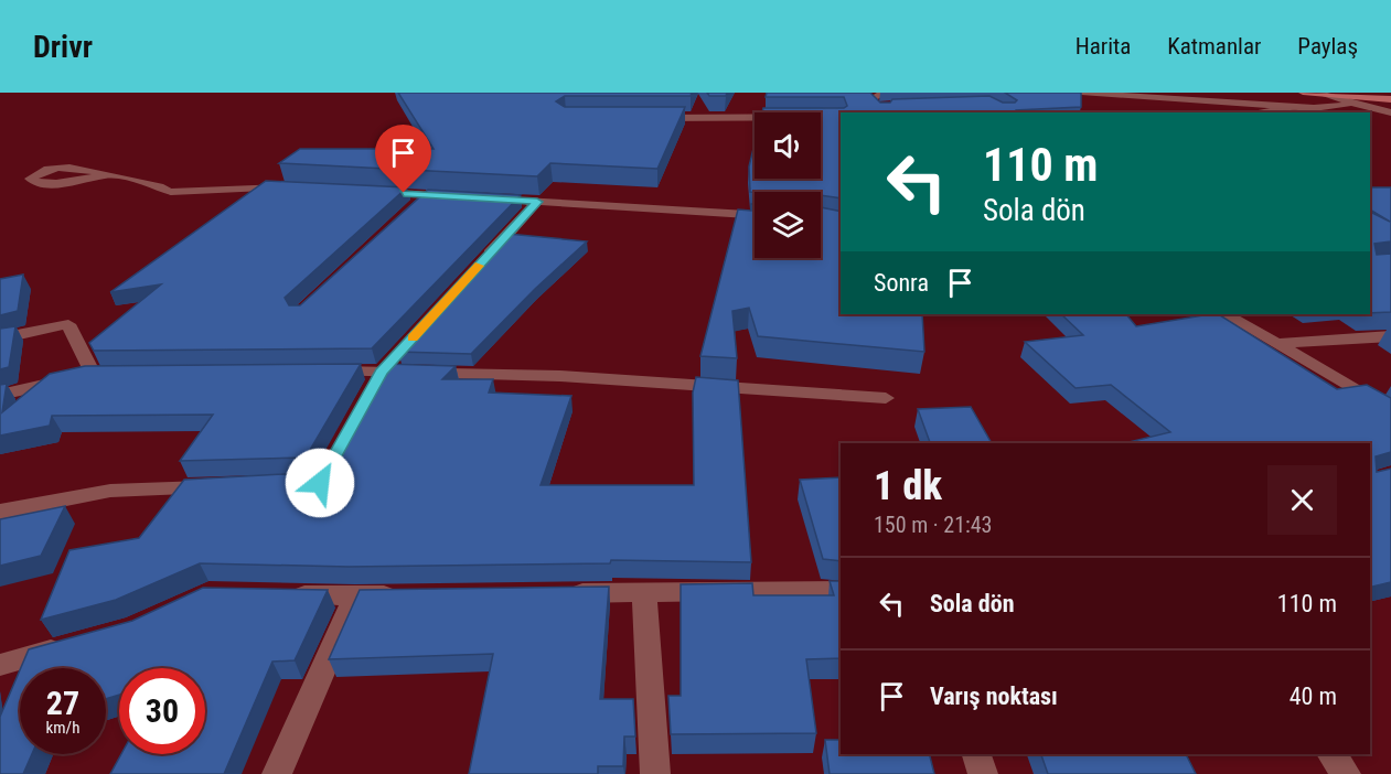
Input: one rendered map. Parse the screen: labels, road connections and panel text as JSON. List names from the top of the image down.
{
  "page": {
    "header": "Drivr",
    "nav": ["Harita", "Katmanlar", "Paylaş"],
    "turn": ["110 m", "Sola dön"],
    "then": "Sonra",
    "heading": ["1 dk", "150 m · 21:43"],
    "list": [
      {
        "name": "Sola dön",
        "value": "110 m"
      },
      {
        "name": "Varış noktası",
        "value": "40 m"
      }
    ],
    "speed": "27 km/h",
    "limit": "30"
  }
}
